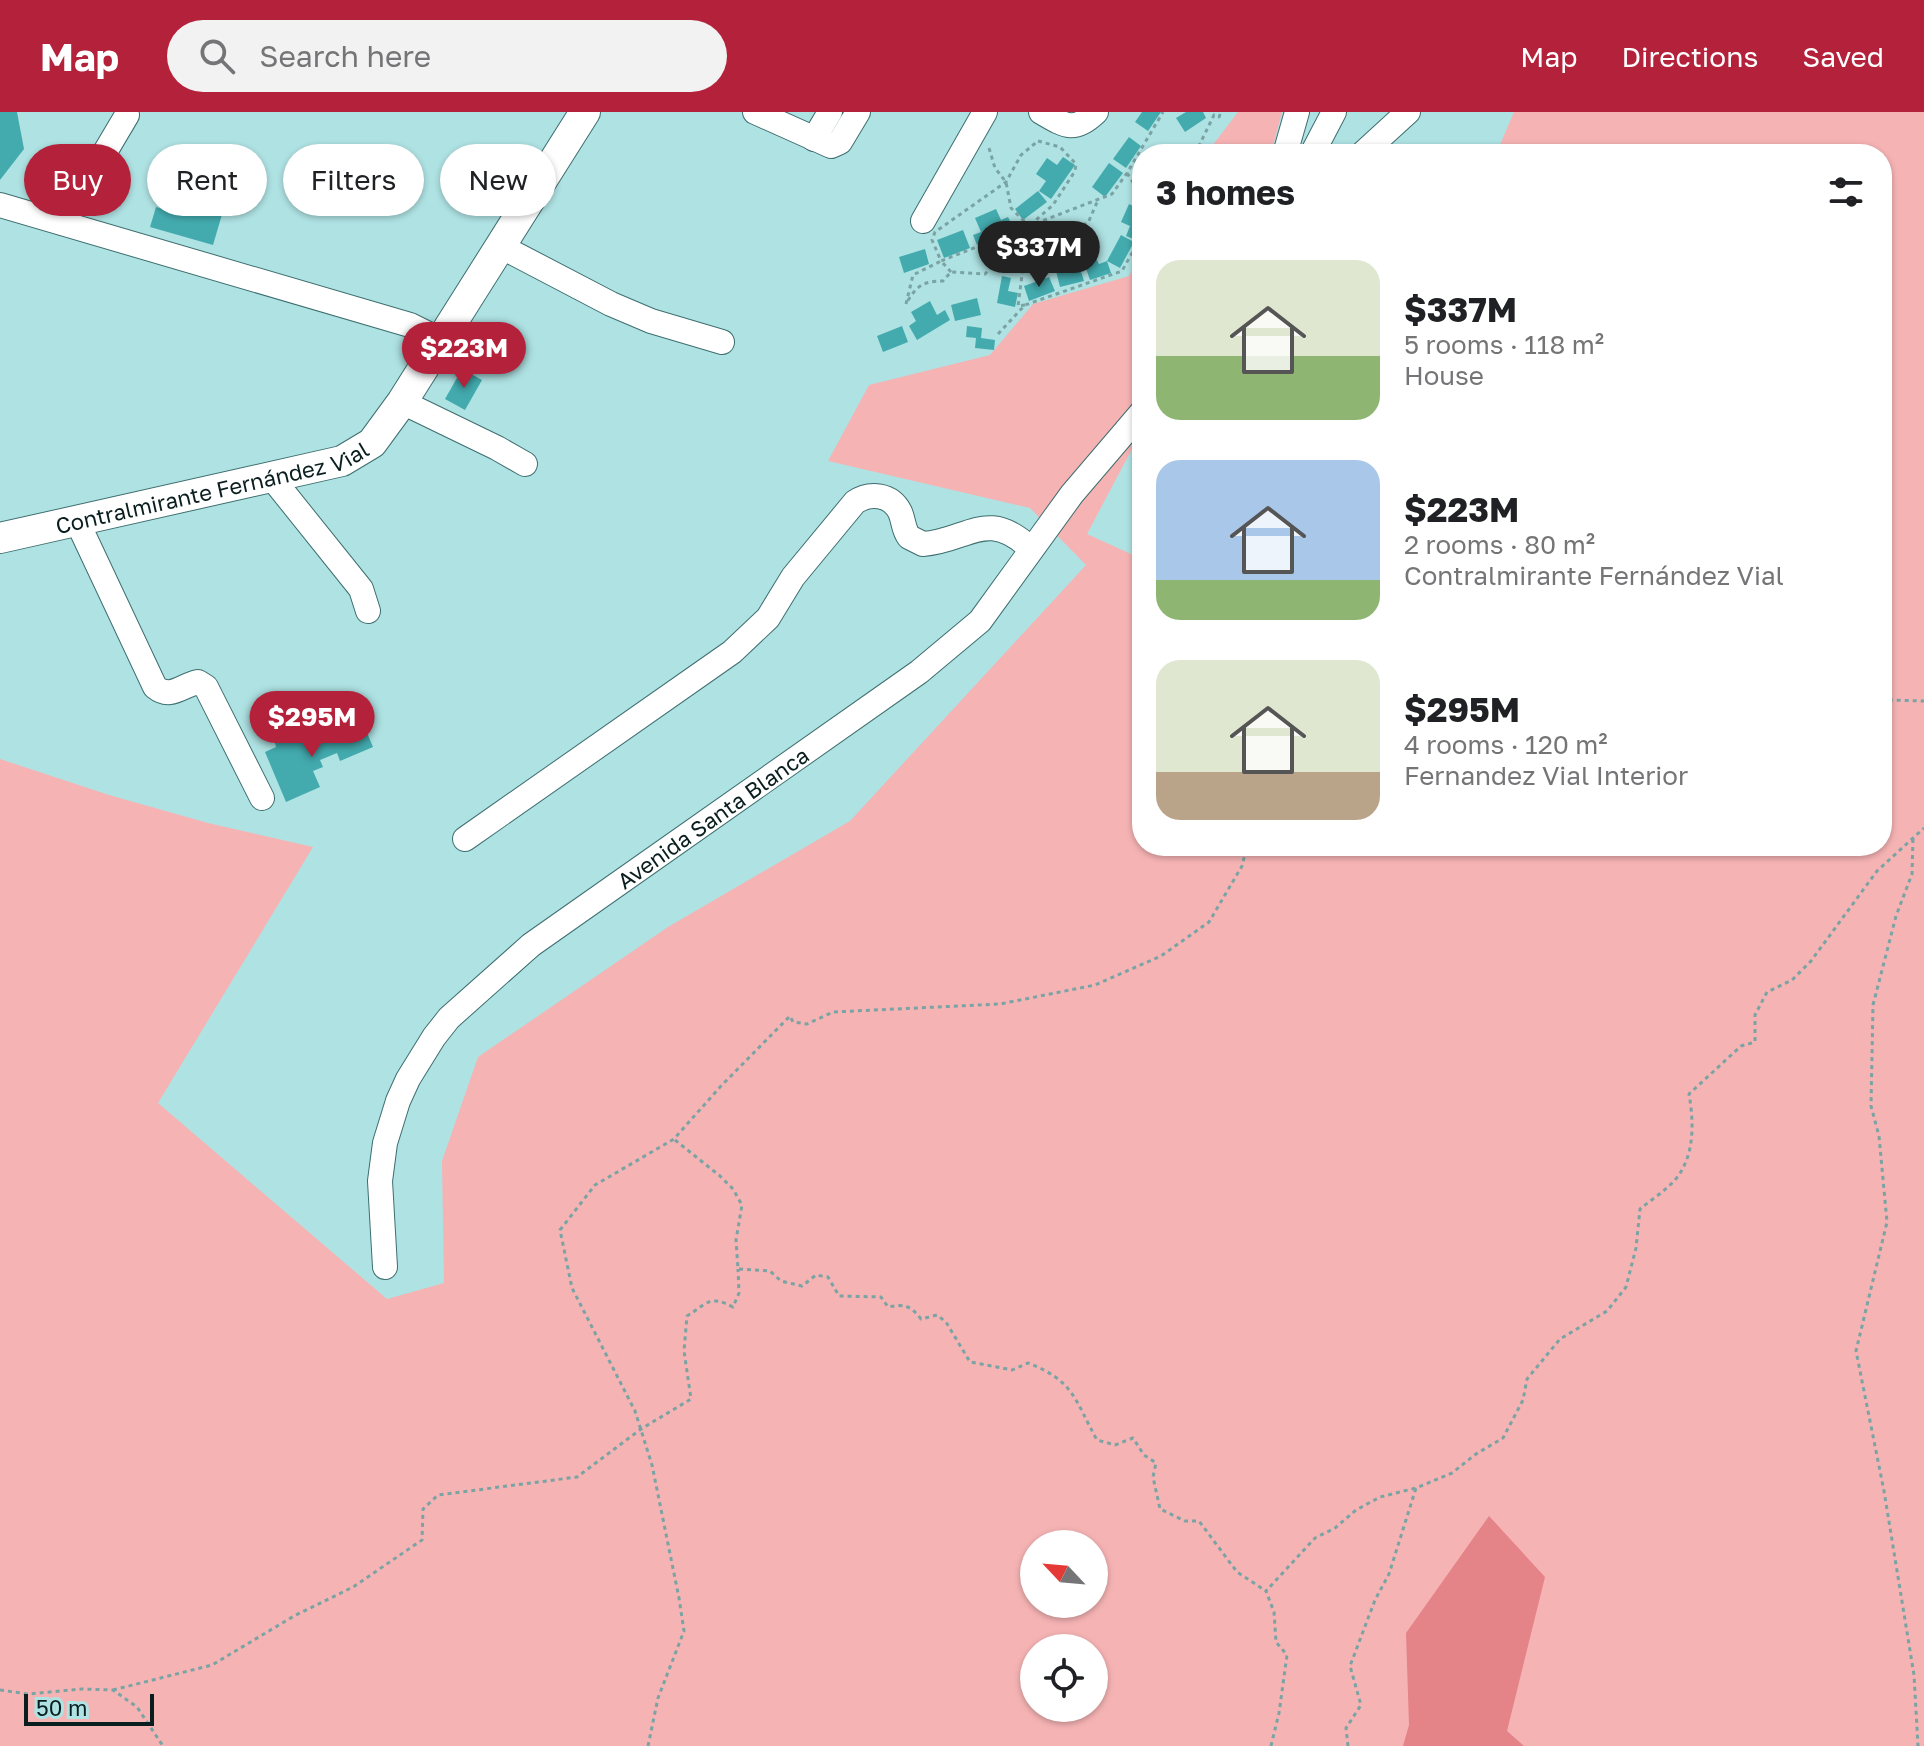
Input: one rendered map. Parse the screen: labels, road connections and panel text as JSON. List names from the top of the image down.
{
  "streets": {
    "main road": ["Contralmirante Fernández Vial"],
    "street": ["Avenida Santa Blanca"]
  },
  "scale_bar": "50 m",
  "north": "top left",
  "page": {
    "header": "Map",
    "search": "Search here",
    "nav": ["Map", "Directions", "Saved"],
    "chip": [
      "Buy",
      "Rent",
      "Filters",
      "New"
    ],
    "heading": "3 homes",
    "price": ["$337M", "$223M", "$295M"],
    "list": [
      {
        "name": "$337M",
        "note": "5 rooms · 118 m² · House"
      },
      {
        "name": "$223M",
        "note": "2 rooms · 80 m² · Contralmirante Fernández Vial"
      },
      {
        "name": "$295M",
        "note": "4 rooms · 120 m² · Fernandez Vial Interior"
      }
    ],
    "scale": "50 m"
  }
}
